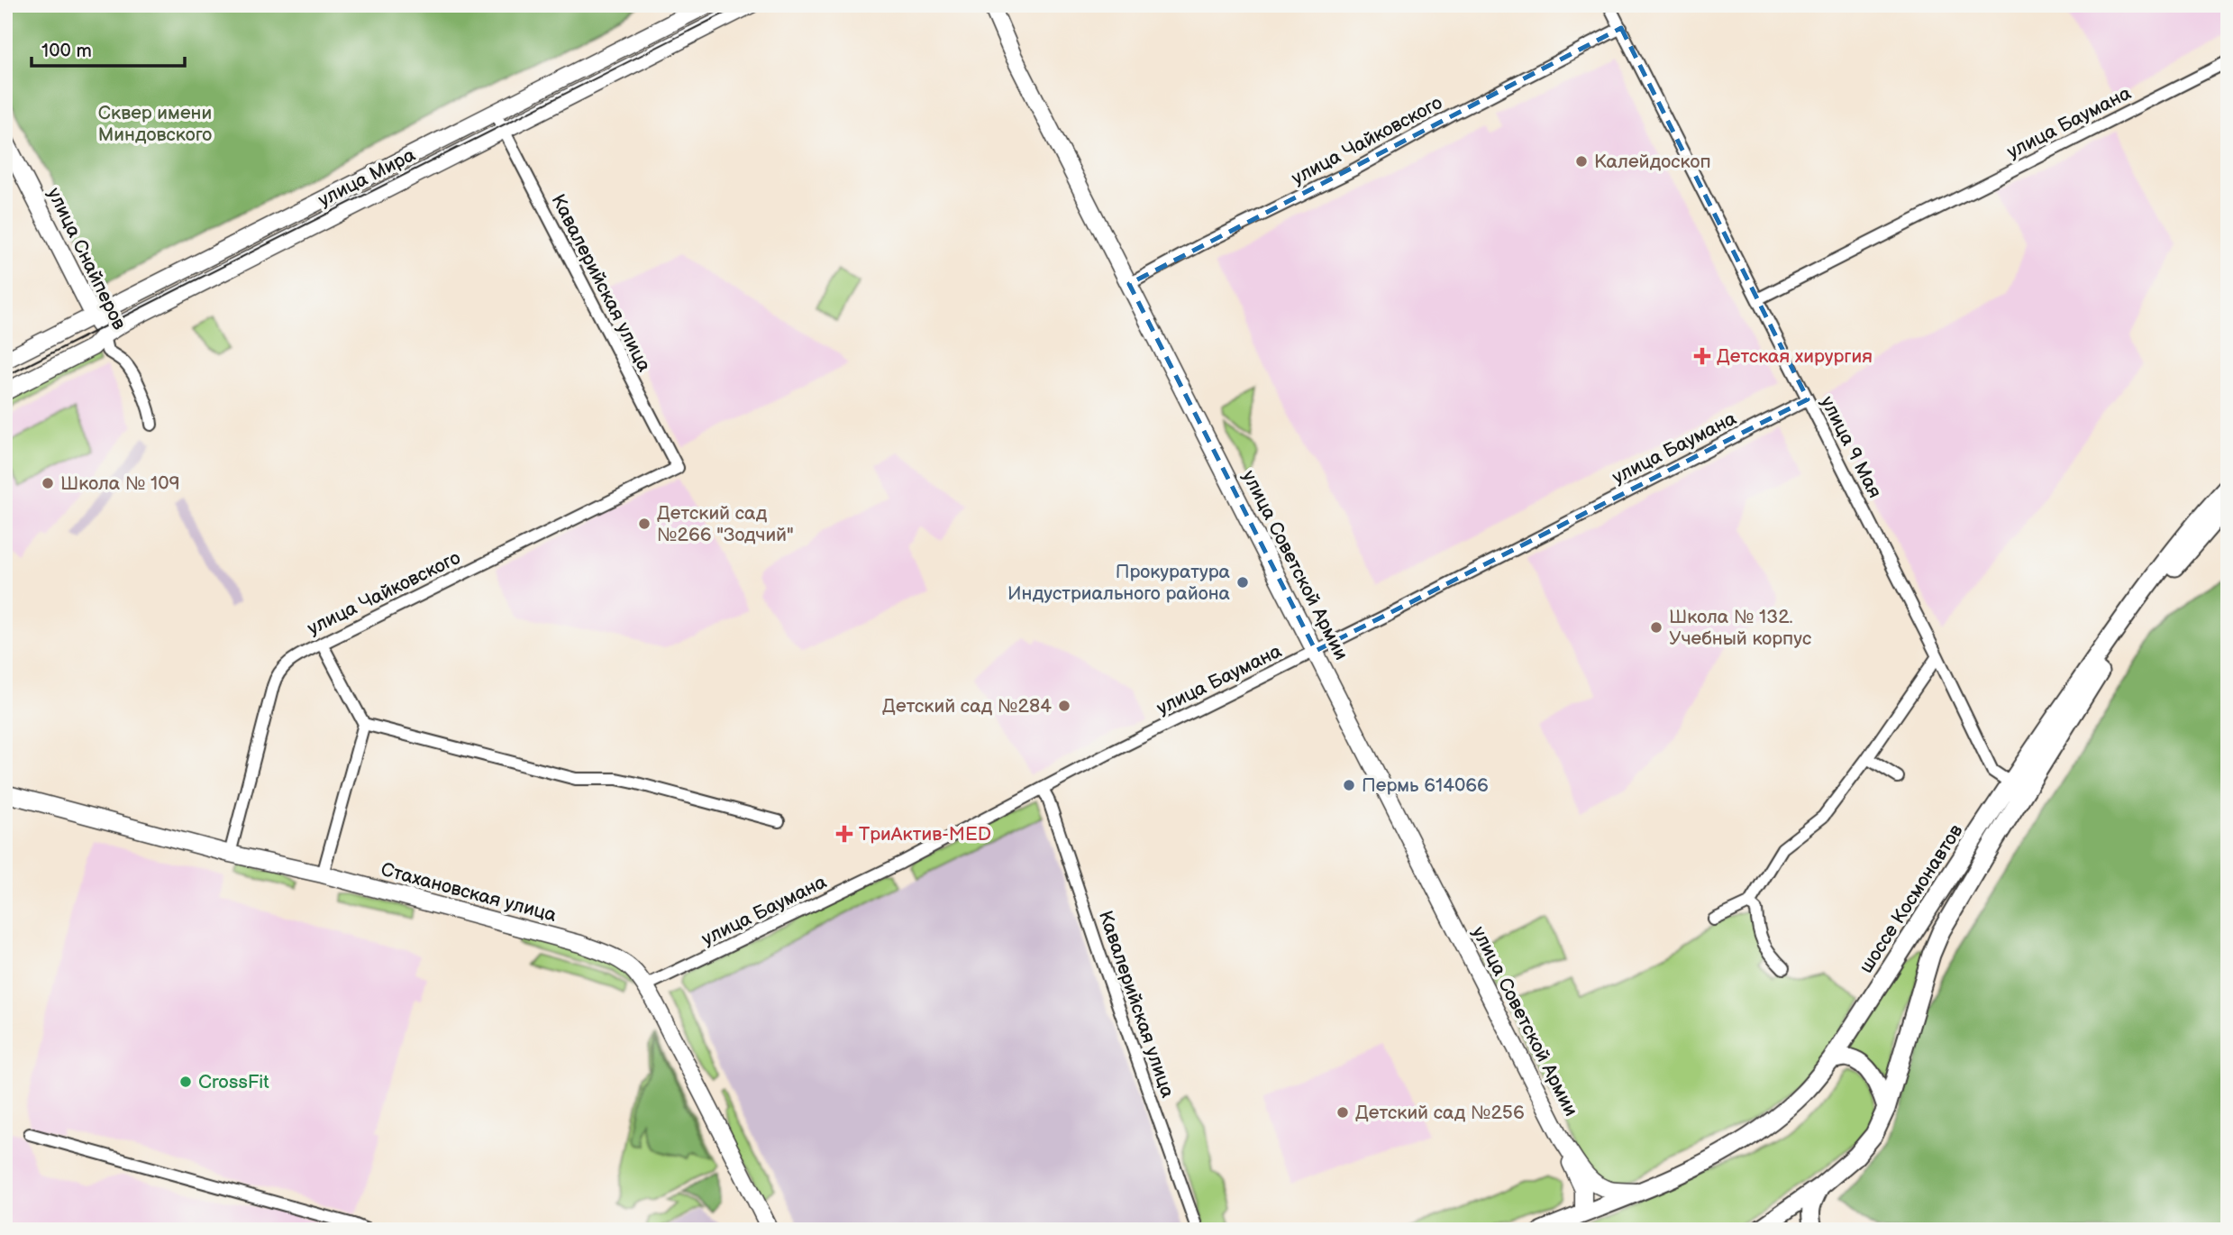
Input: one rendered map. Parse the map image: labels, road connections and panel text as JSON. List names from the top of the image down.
{
  "streets": {
    "main road": [
      "улица Мира",
      "улица Снайперов",
      "улица Советской Армии",
      "Стахановская улица",
      "шоссе Космонавтов"
    ],
    "street": [
      "улица Баумана",
      "улица Чайковского",
      "Кавалерийская улица",
      "улица 9 Мая"
    ]
  },
  "crossings": [
    ["улица Баумана", "Кавалерийская улица"],
    ["улица Баумана", "улица 9 Мая"],
    ["улица Баумана", "улица Советской Армии"],
    ["улица Баумана", "Стахановская улица"],
    ["улица Чайковского", "Кавалерийская улица"],
    ["улица Чайковского", "улица 9 Мая"],
    ["улица Чайковского", "улица Советской Армии"],
    ["улица Чайковского", "Стахановская улица"],
    ["улица Мира", "улица Снайперов"],
    ["улица Мира", "Кавалерийская улица"],
    ["улица 9 Мая", "шоссе Космонавтов"],
    ["улица Советской Армии", "шоссе Космонавтов"]
  ],
  "parks": ["Сквер имени Миндовского"],
  "places": {
    "other": [
      "Калейдоскоп",
      "Школа № 109",
      "Детский сад №266 \"Зодчий\"",
      "Прокуратура Индустриального района",
      "Школа № 132. Учебный корпус",
      "Детский сад №284",
      "Пермь 614066",
      "CrossFit",
      "Детский сад №256"
    ],
    "health": ["Детская хирургия", "ТриАктив-MED"]
  },
  "scale_bar": "100 m"
}
